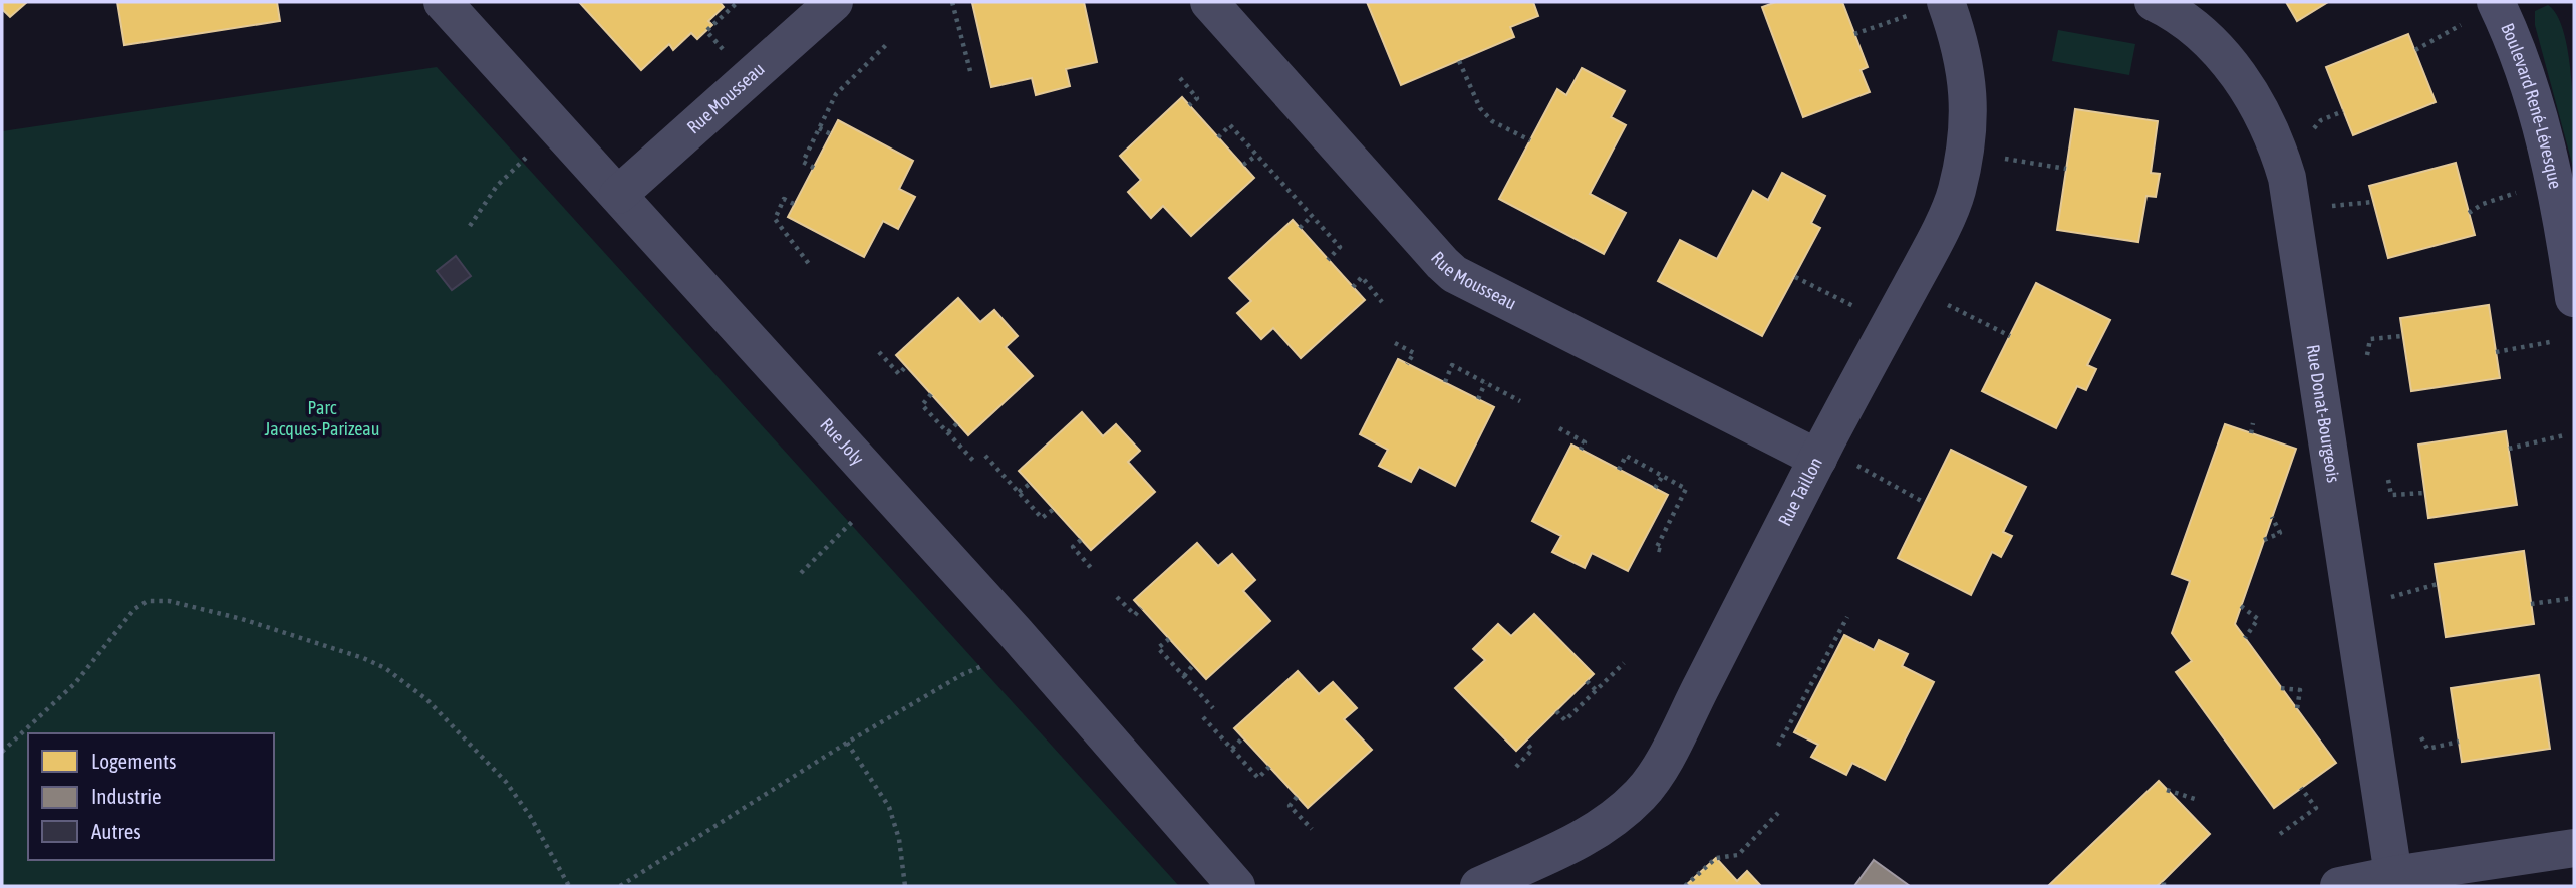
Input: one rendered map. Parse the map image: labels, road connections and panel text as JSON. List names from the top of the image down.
{
  "streets": {
    "main road": ["Boulevard René-Lévesque"],
    "street": [
      "Rue Mousseau",
      "Rue Donat-Bourgeois",
      "Rue Joly",
      "Rue Taillon"
    ]
  },
  "crossings": [
    ["Rue Mousseau", "Rue Joly"],
    ["Rue Mousseau", "Rue Taillon"]
  ],
  "parks": ["Parc Jacques-Parizeau"],
  "legend": ["Logements", "Industrie", "Autres"]
}
